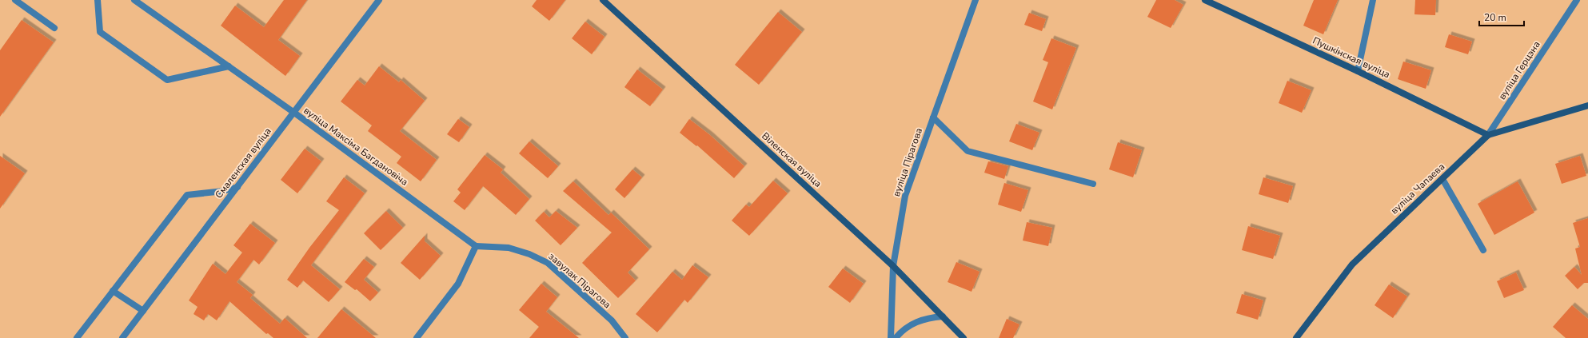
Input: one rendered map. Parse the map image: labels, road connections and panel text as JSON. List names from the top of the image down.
{
  "streets": {
    "street": [
      "Пушкінская вуліца",
      "вуліца Герцэна",
      "вуліца Максіма Багдановіча",
      "Віленская вуліца",
      "вуліца Пірагова",
      "Смаленская вуліца",
      "вуліца Чапаева",
      "завулак Пірагова"
    ]
  },
  "crossings": [
    ["Пушкінская вуліца", "вуліца Герцэна"],
    ["Пушкінская вуліца", "вуліца Чапаева"],
    ["вуліца Герцэна", "вуліца Чапаева"],
    ["вуліца Максіма Багдановіча", "Смаленская вуліца"],
    ["вуліца Максіма Багдановіча", "завулак Пірагова"],
    ["Віленская вуліца", "вуліца Пірагова"]
  ],
  "scale_bar": "20 m"
}
